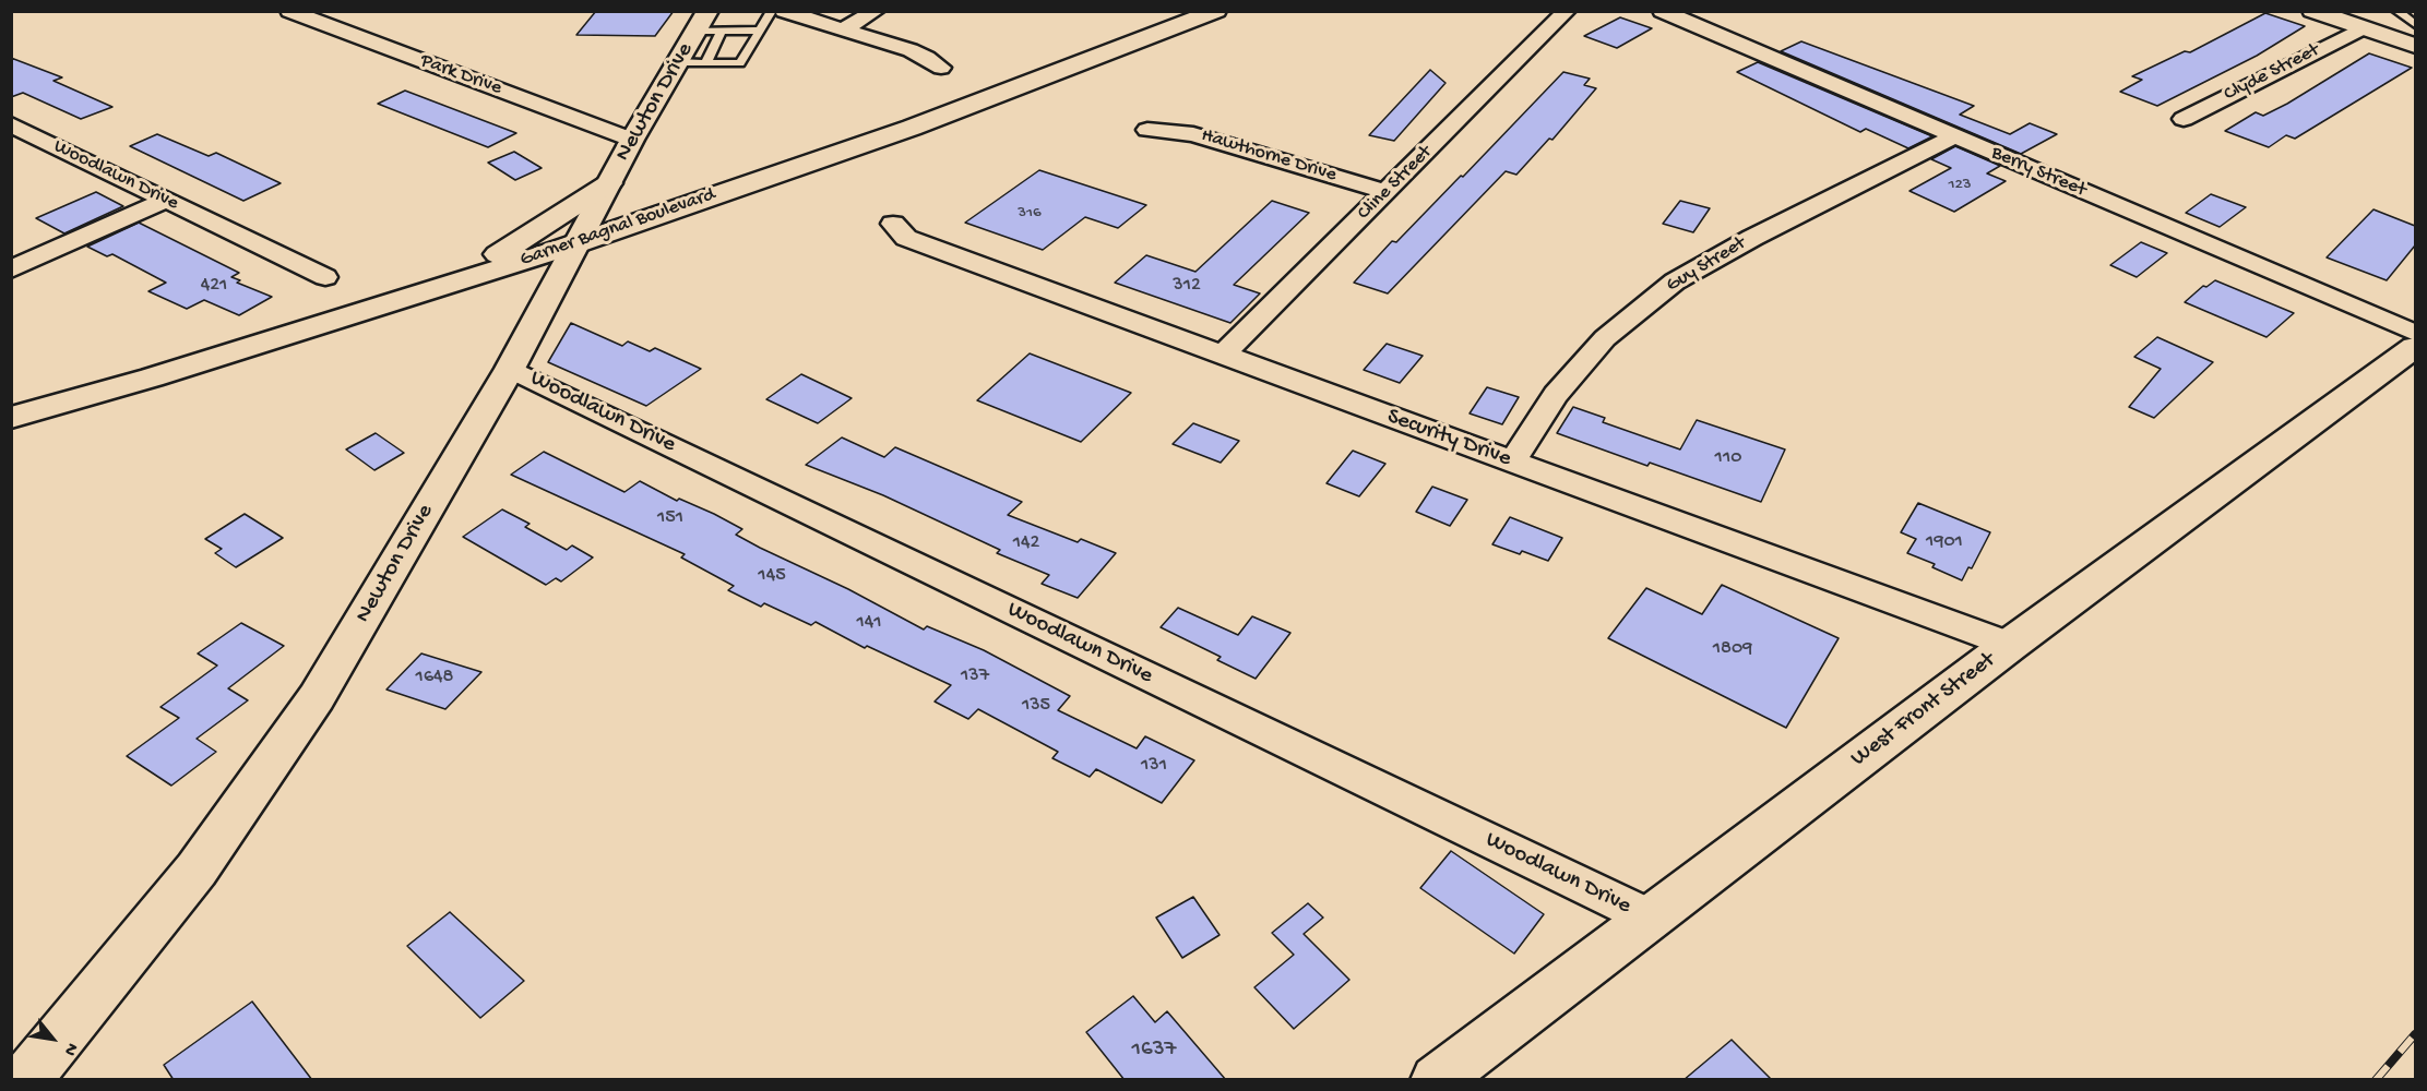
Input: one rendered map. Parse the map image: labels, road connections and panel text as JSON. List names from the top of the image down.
{
  "streets": {
    "main road": ["Newton Drive", "Garner Bagnal Boulevard", "West Front Street"],
    "street": [
      "Clyde Street",
      "Park Drive",
      "Hawthorne Drive",
      "Berry Street",
      "Woodlawn Drive",
      "Cline Street",
      "Guy Street",
      "Security Drive"
    ]
  },
  "crossings": [
    ["Park Drive", "Newton Drive"],
    ["Newton Drive", "Woodlawn Drive"],
    ["Newton Drive", "Garner Bagnal Boulevard"],
    ["Hawthorne Drive", "Cline Street"],
    ["Berry Street", "Guy Street"],
    ["Woodlawn Drive", "West Front Street"],
    ["Cline Street", "Security Drive"],
    ["Guy Street", "Security Drive"],
    ["Security Drive", "West Front Street"]
  ],
  "house_numbers": [
    "123",
    "316",
    "421",
    "312",
    "110",
    "151",
    "1901",
    "142",
    "145",
    "141",
    "1809",
    "137",
    "1648",
    "135",
    "131",
    "1637"
  ],
  "north": "bottom right"
}
